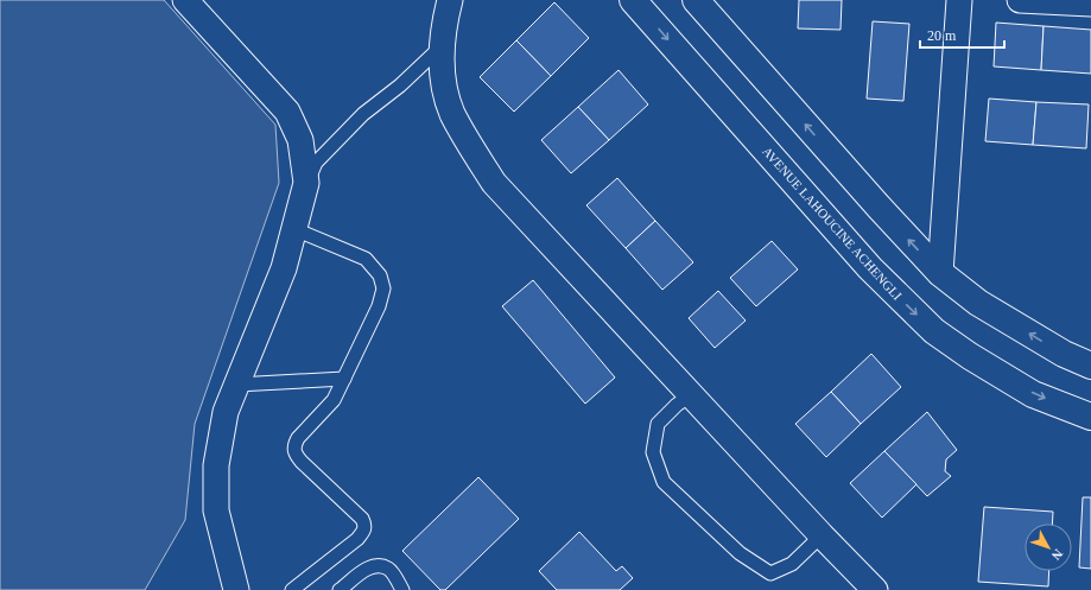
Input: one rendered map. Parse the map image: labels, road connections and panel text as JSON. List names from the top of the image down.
{
  "streets": {
    "street": ["AVENUE LAHOUCINE ACHENGLI"]
  },
  "scale_bar": "20 m",
  "north": "bottom right"
}
